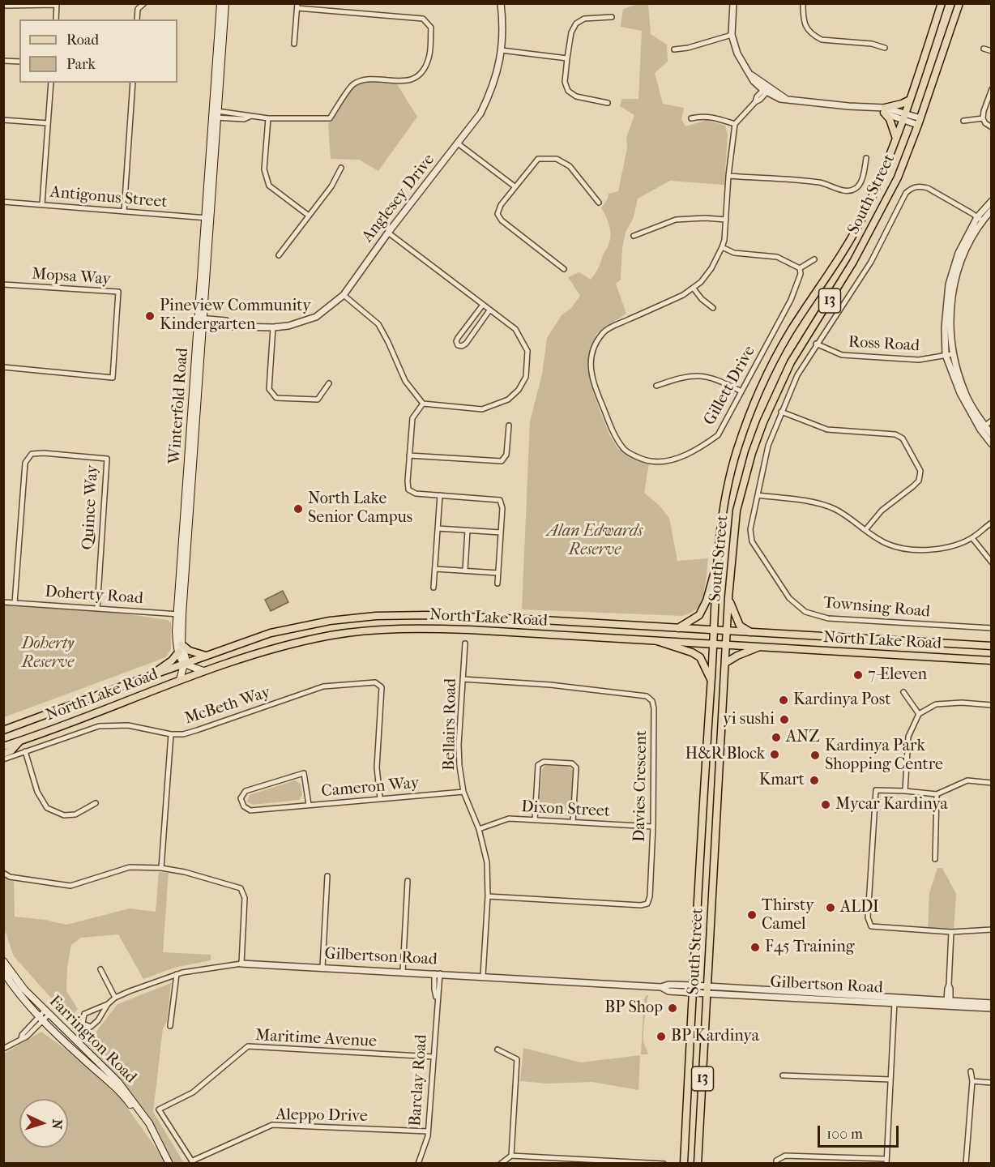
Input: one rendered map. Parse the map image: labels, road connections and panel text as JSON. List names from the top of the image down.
{
  "streets": {
    "main road": [
      "South Street",
      "13",
      "Winterfold Road",
      "North Lake Road",
      "Farrington Road"
    ],
    "street": [
      "Antigonus Street",
      "Anglesey Drive",
      "Mopsa Way",
      "Ross Road",
      "Gillett Drive",
      "Quince Way",
      "Doherty Road",
      "Townsing Road",
      "McBeth Way",
      "Bellairs Road",
      "Davies Crescent",
      "Cameron Way",
      "Dixon Street",
      "Gilbertson Road",
      "Maritime Avenue",
      "Barclay Road",
      "Aleppo Drive"
    ]
  },
  "crossings": [
    ["South Street", "North Lake Road"],
    ["South Street", "Gilbertson Road"],
    ["Antigonus Street", "Winterfold Road"],
    ["Anglesey Drive", "Winterfold Road"],
    ["Ross Road", "Townsing Road"],
    ["Winterfold Road", "Doherty Road"],
    ["Winterfold Road", "North Lake Road"],
    ["Quince Way", "Doherty Road"],
    ["McBeth Way", "Cameron Way"],
    ["Bellairs Road", "Davies Crescent"],
    ["Bellairs Road", "Cameron Way"],
    ["Bellairs Road", "Dixon Street"],
    ["Bellairs Road", "Gilbertson Road"],
    ["Davies Crescent", "Dixon Street"],
    ["Gilbertson Road", "Barclay Road"],
    ["Maritime Avenue", "Barclay Road"],
    ["Maritime Avenue", "Aleppo Drive"],
    ["Barclay Road", "Aleppo Drive"]
  ],
  "parks": ["Alan Edwards Reserve", "Doherty Reserve"],
  "places": [
    "Pineview Community Kindergarten",
    "North Lake Senior Campus",
    "7-Eleven",
    "Kardinya Post",
    "yi sushi",
    "ANZ",
    "H&R Block",
    "Kardinya Park Shopping Centre",
    "Kmart",
    "Mycar Kardinya",
    "ALDI",
    "Thirsty Camel",
    "F45 Training",
    "BP Shop",
    "BP Kardinya"
  ],
  "legend": ["Road", "Park"],
  "scale_bar": "100 m",
  "north": "right"
}
